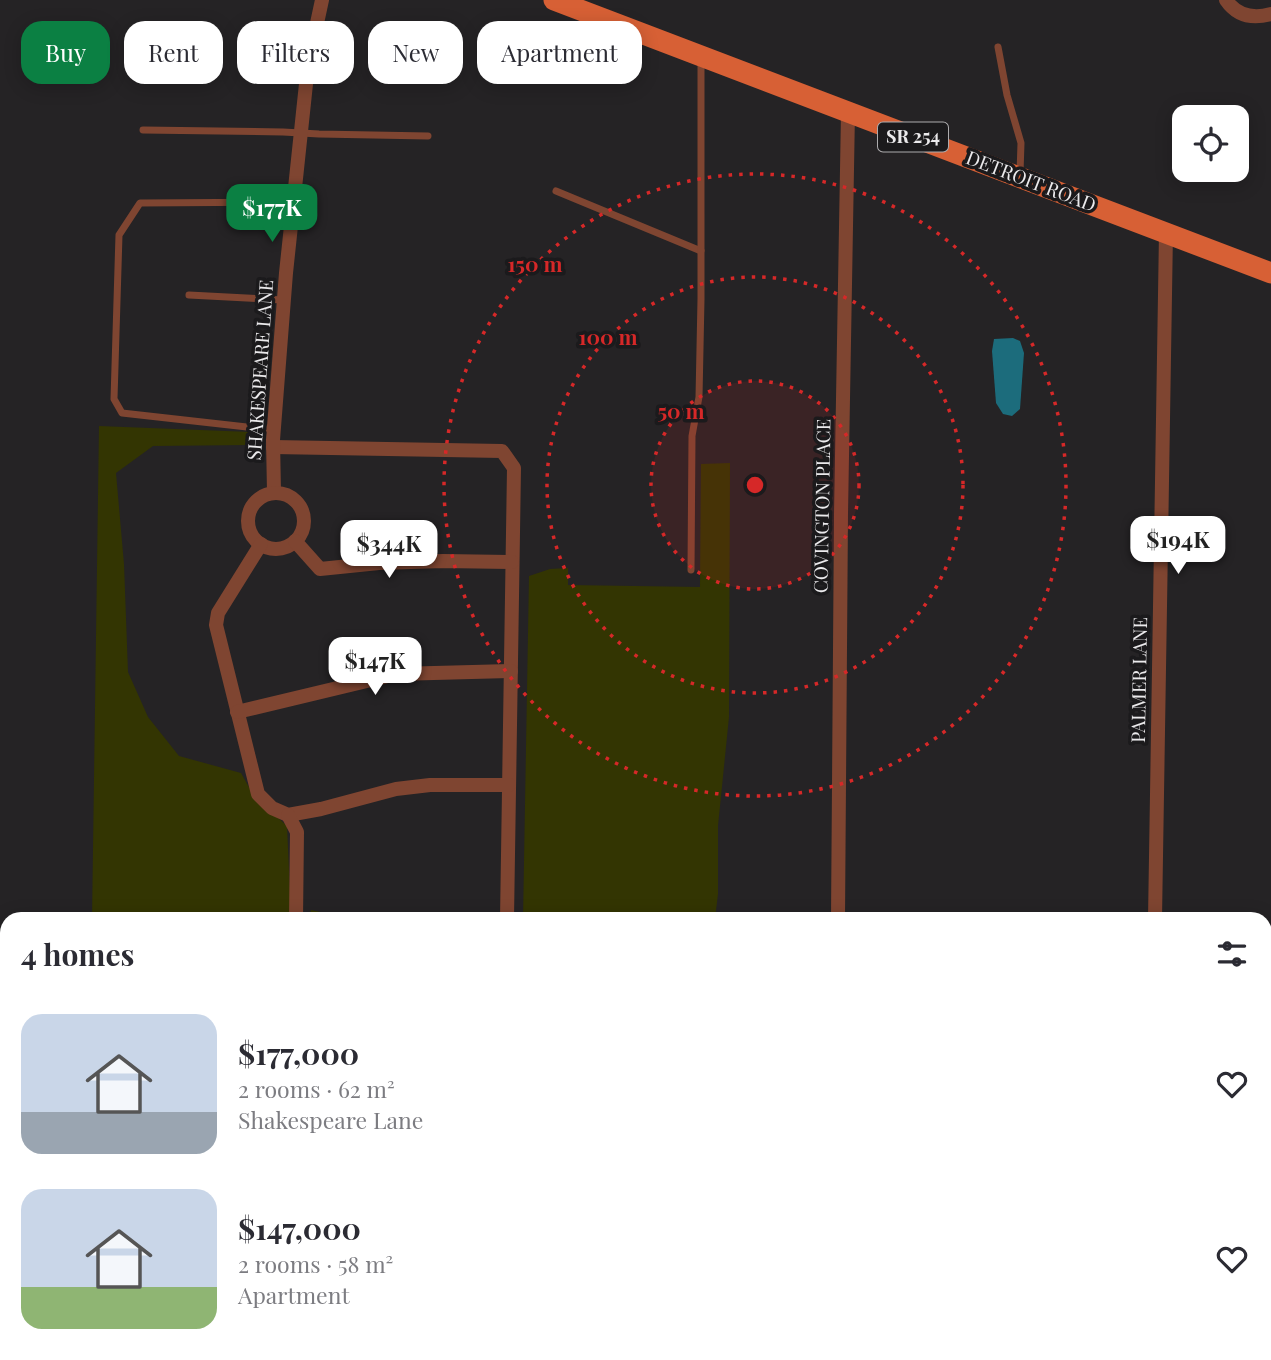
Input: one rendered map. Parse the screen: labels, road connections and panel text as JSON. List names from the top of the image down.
{
  "streets": {
    "main road": ["SR 254", "DETROIT ROAD"],
    "street": ["SHAKESPEARE LANE", "COVINGTON PLACE", "PALMER LANE"]
  },
  "crossings": [
    ["DETROIT ROAD", "COVINGTON PLACE"],
    ["DETROIT ROAD", "PALMER LANE"]
  ],
  "page": {
    "chip": [
      "Buy",
      "Rent",
      "Filters",
      "New",
      "Apartment"
    ],
    "price": [
      "$177K",
      "$194K",
      "$344K",
      "$147K"
    ],
    "heading": "4 homes",
    "list": [
      {
        "name": "$177,000",
        "note": "2 rooms · 62 m² · Shakespeare Lane"
      },
      {
        "name": "$147,000",
        "note": "2 rooms · 58 m² · Apartment"
      }
    ]
  },
  "rings": ["150 m", "100 m", "50 m"]
}
